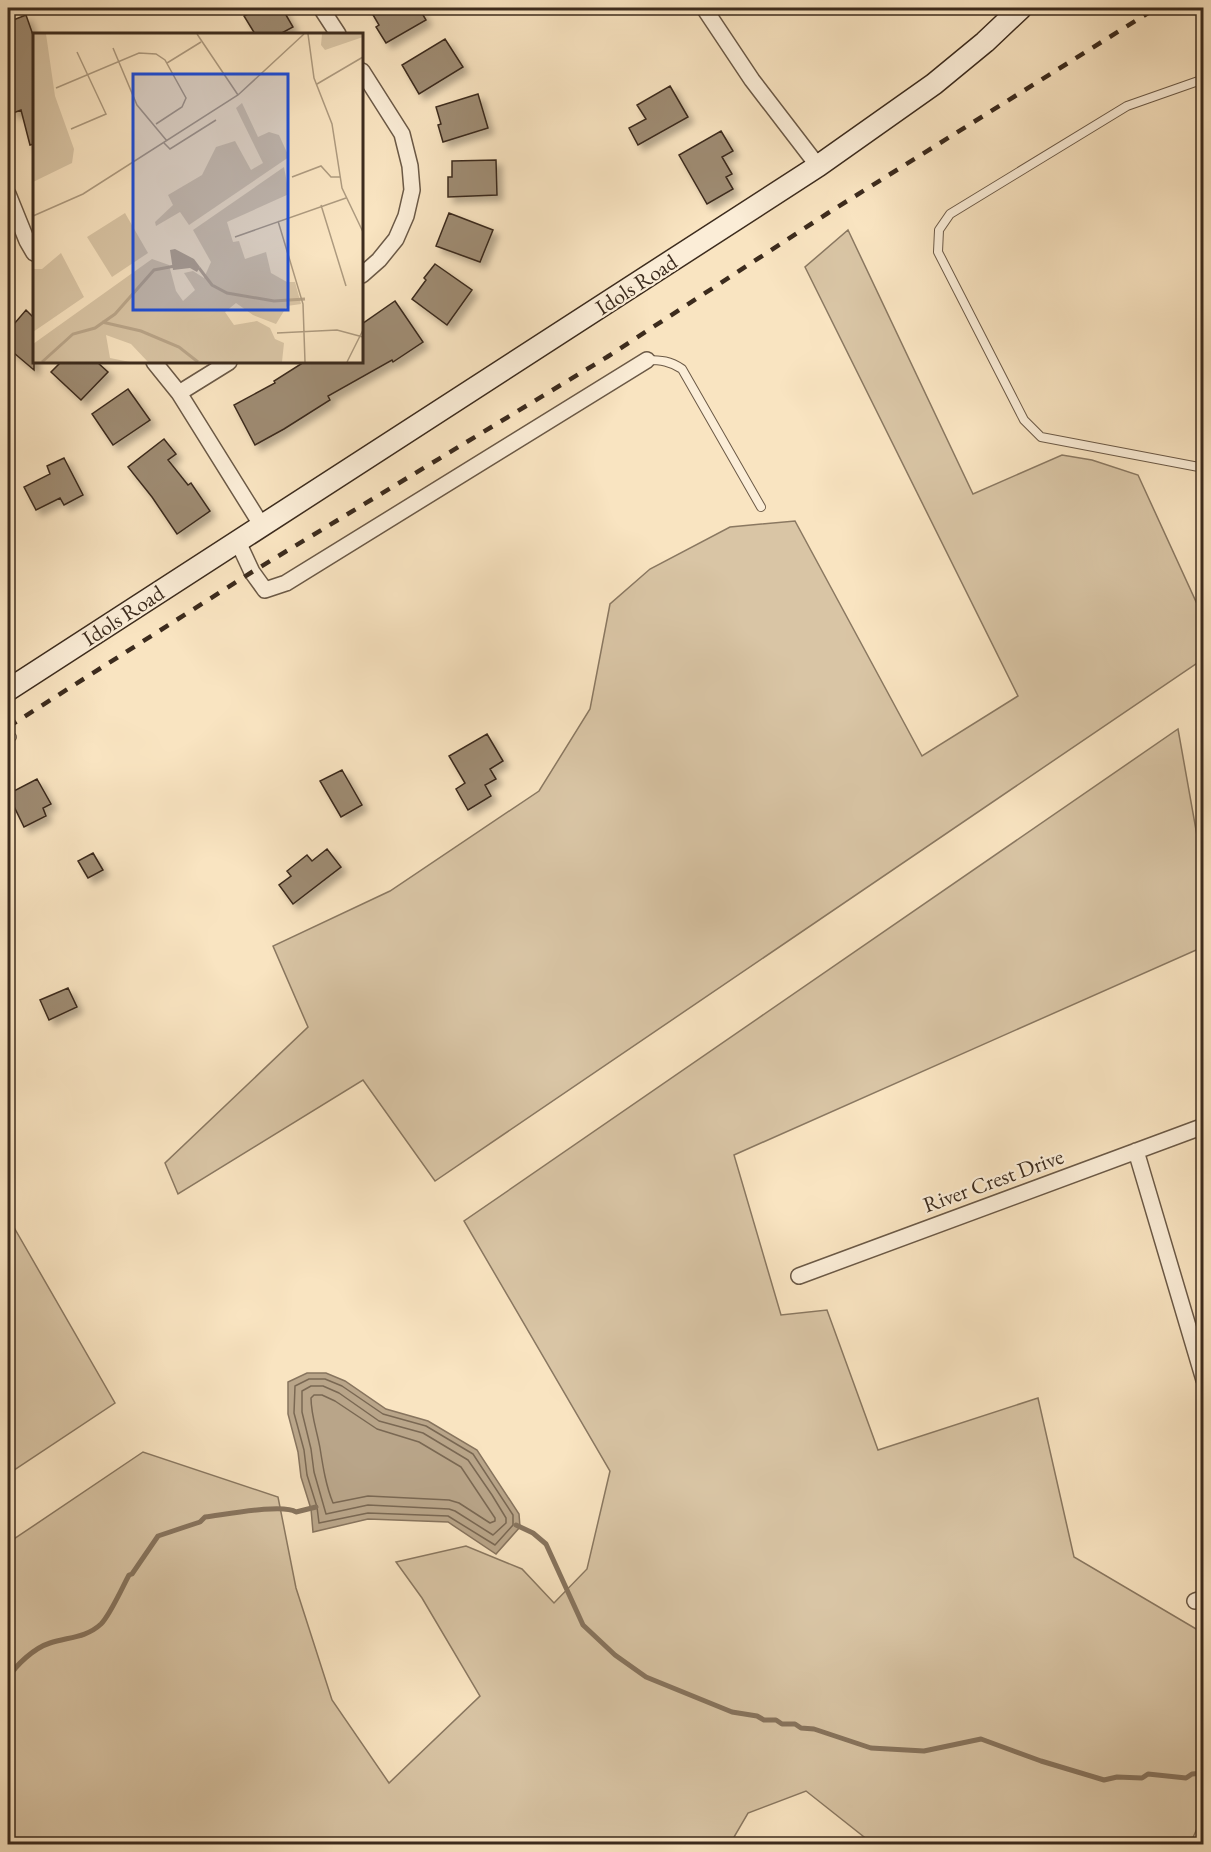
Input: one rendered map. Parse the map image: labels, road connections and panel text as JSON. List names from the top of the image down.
{
  "streets": {
    "street": ["Idols Road", "River Crest Drive"]
  }
}
